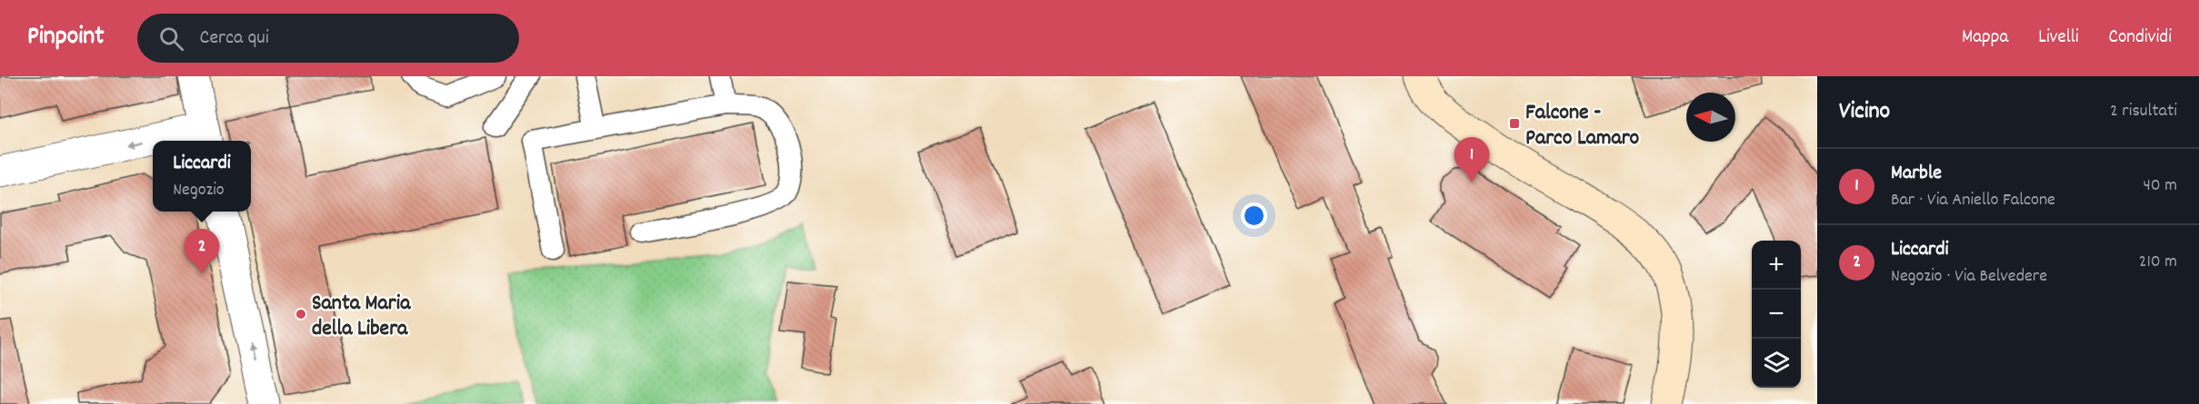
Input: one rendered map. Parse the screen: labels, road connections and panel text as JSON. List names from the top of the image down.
{
  "places": {
    "transit": ["Falcone - Parco Lamaro"],
    "other": ["Santa Maria della Libera"]
  },
  "north": "left",
  "page": {
    "header": "Pinpoint",
    "search": "Cerca qui",
    "nav": ["Mappa", "Livelli", "Condividi"],
    "heading": ["Vicino", "2 risultati"],
    "pins": ["1", "2"],
    "popup": ["Liccardi", "Negozio"],
    "list": [
      {
        "mark": "1",
        "name": "Marble",
        "note": "Bar · Via Aniello Falcone",
        "value": "40 m"
      },
      {
        "mark": "2",
        "name": "Liccardi",
        "note": "Negozio · Via Belvedere",
        "value": "210 m"
      }
    ],
    "map_buttons": ["+", "−"]
  }
}
